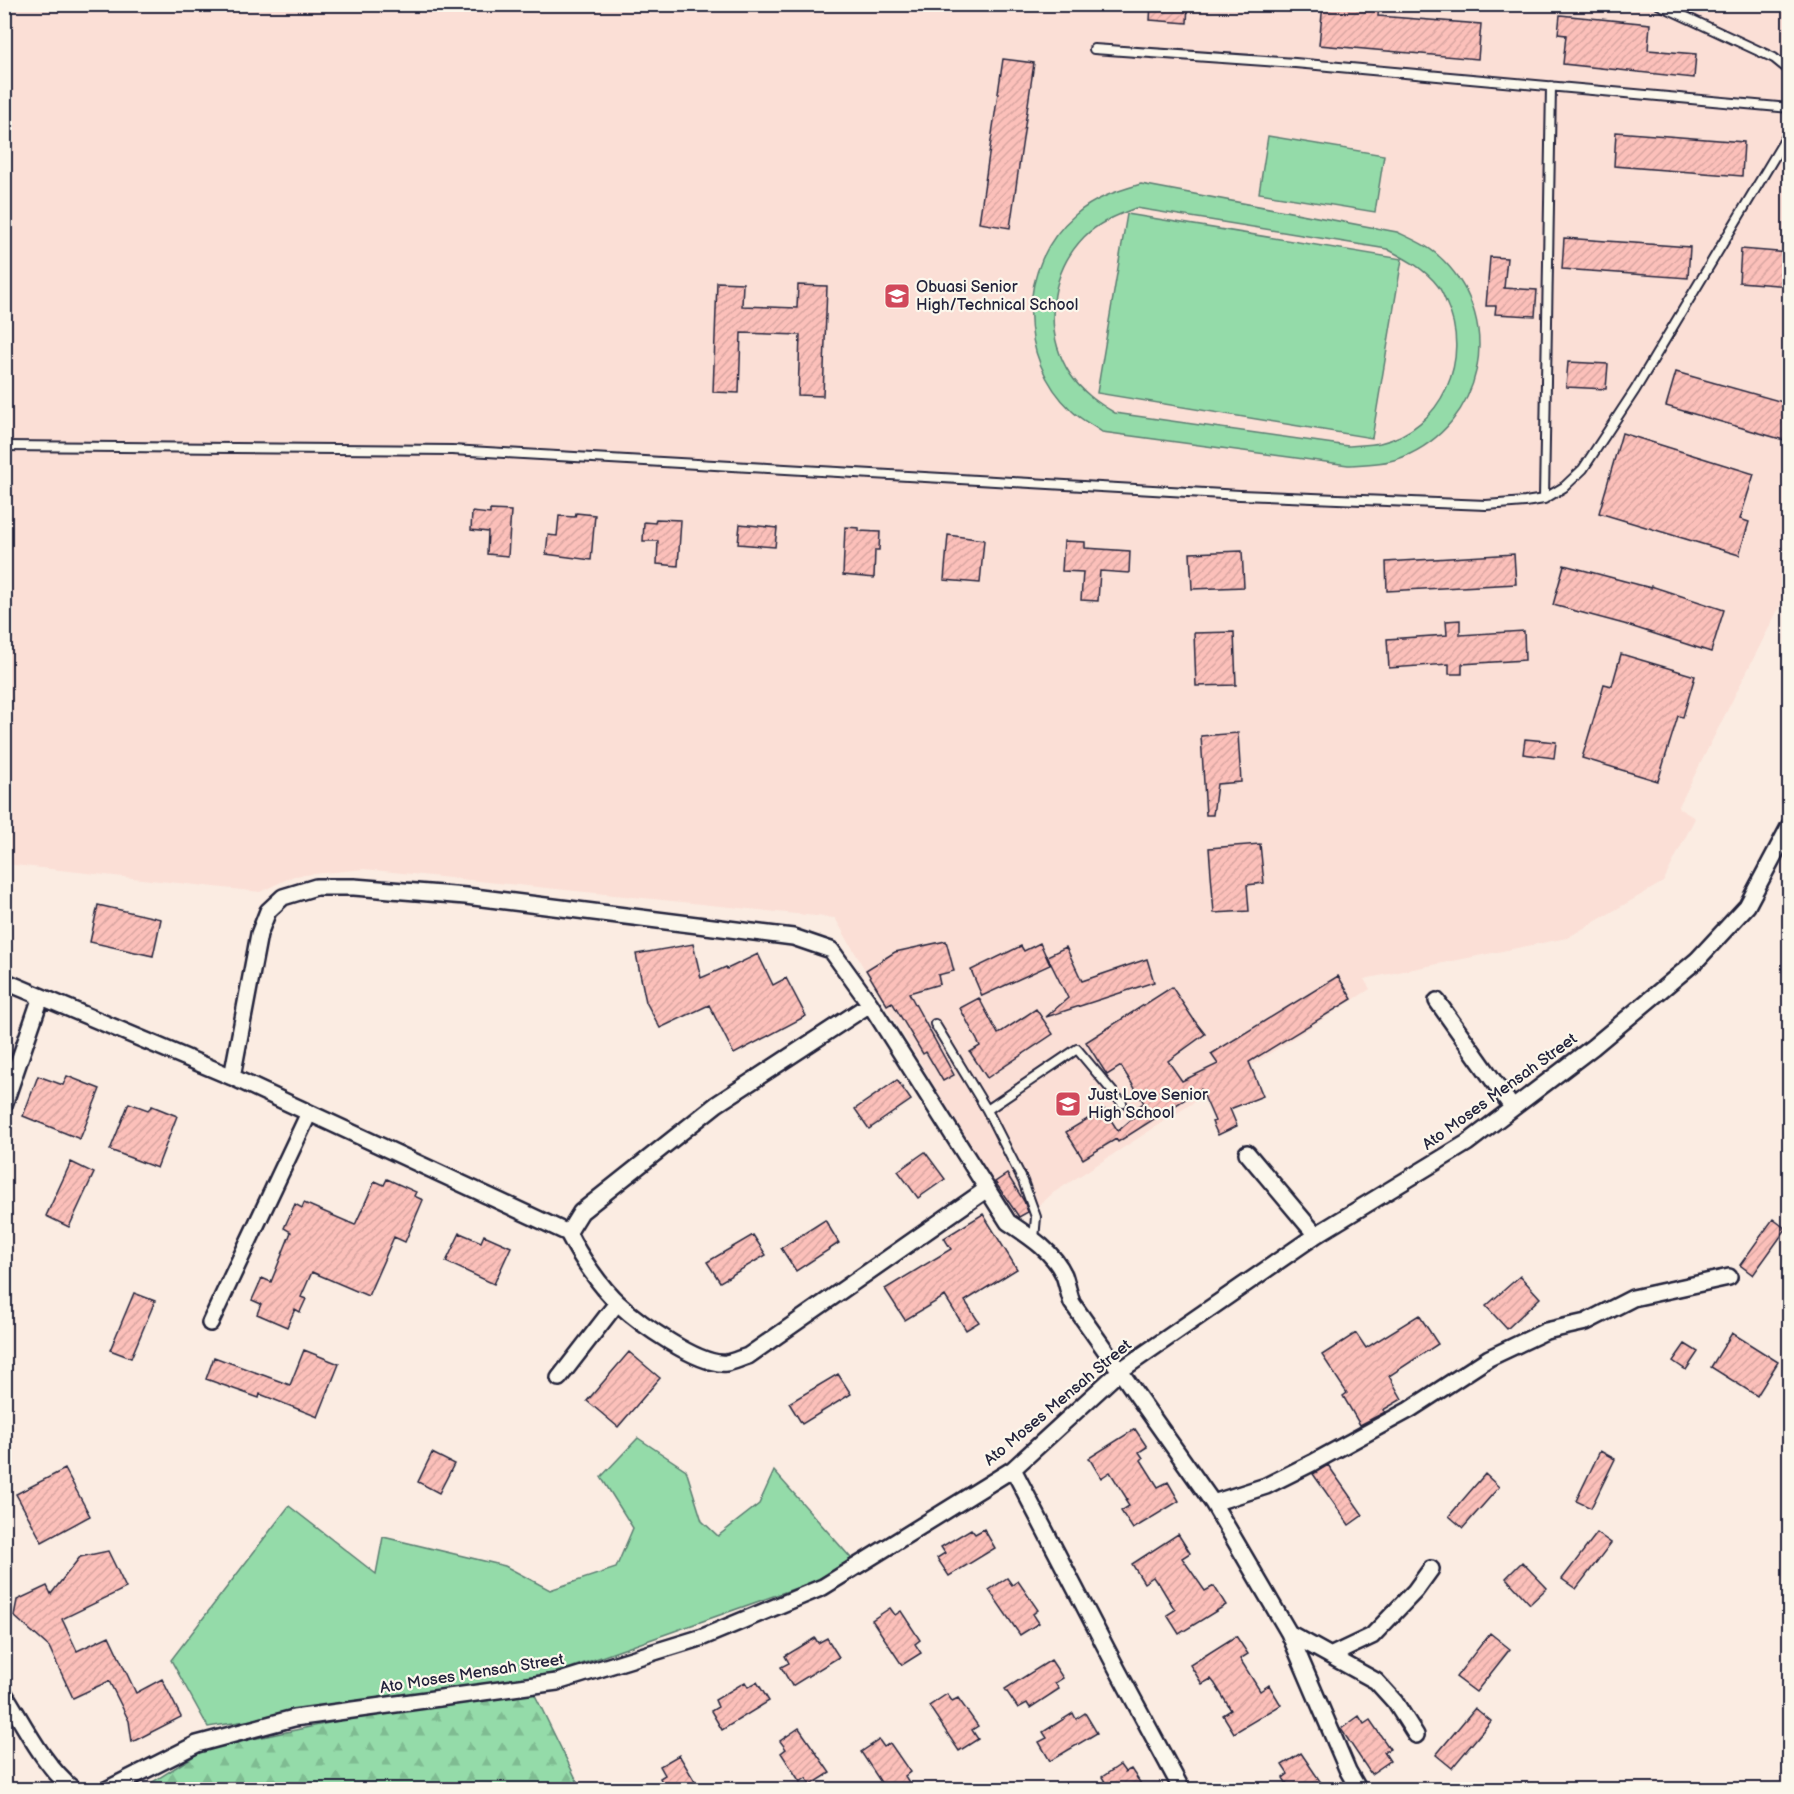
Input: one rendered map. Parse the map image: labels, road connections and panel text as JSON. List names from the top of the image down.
{
  "streets": {
    "street": ["Ato Moses Mensah Street"]
  },
  "places": {
    "school or university": ["Obuasi Senior High/Technical School", "Just Love Senior High School"]
  }
}
